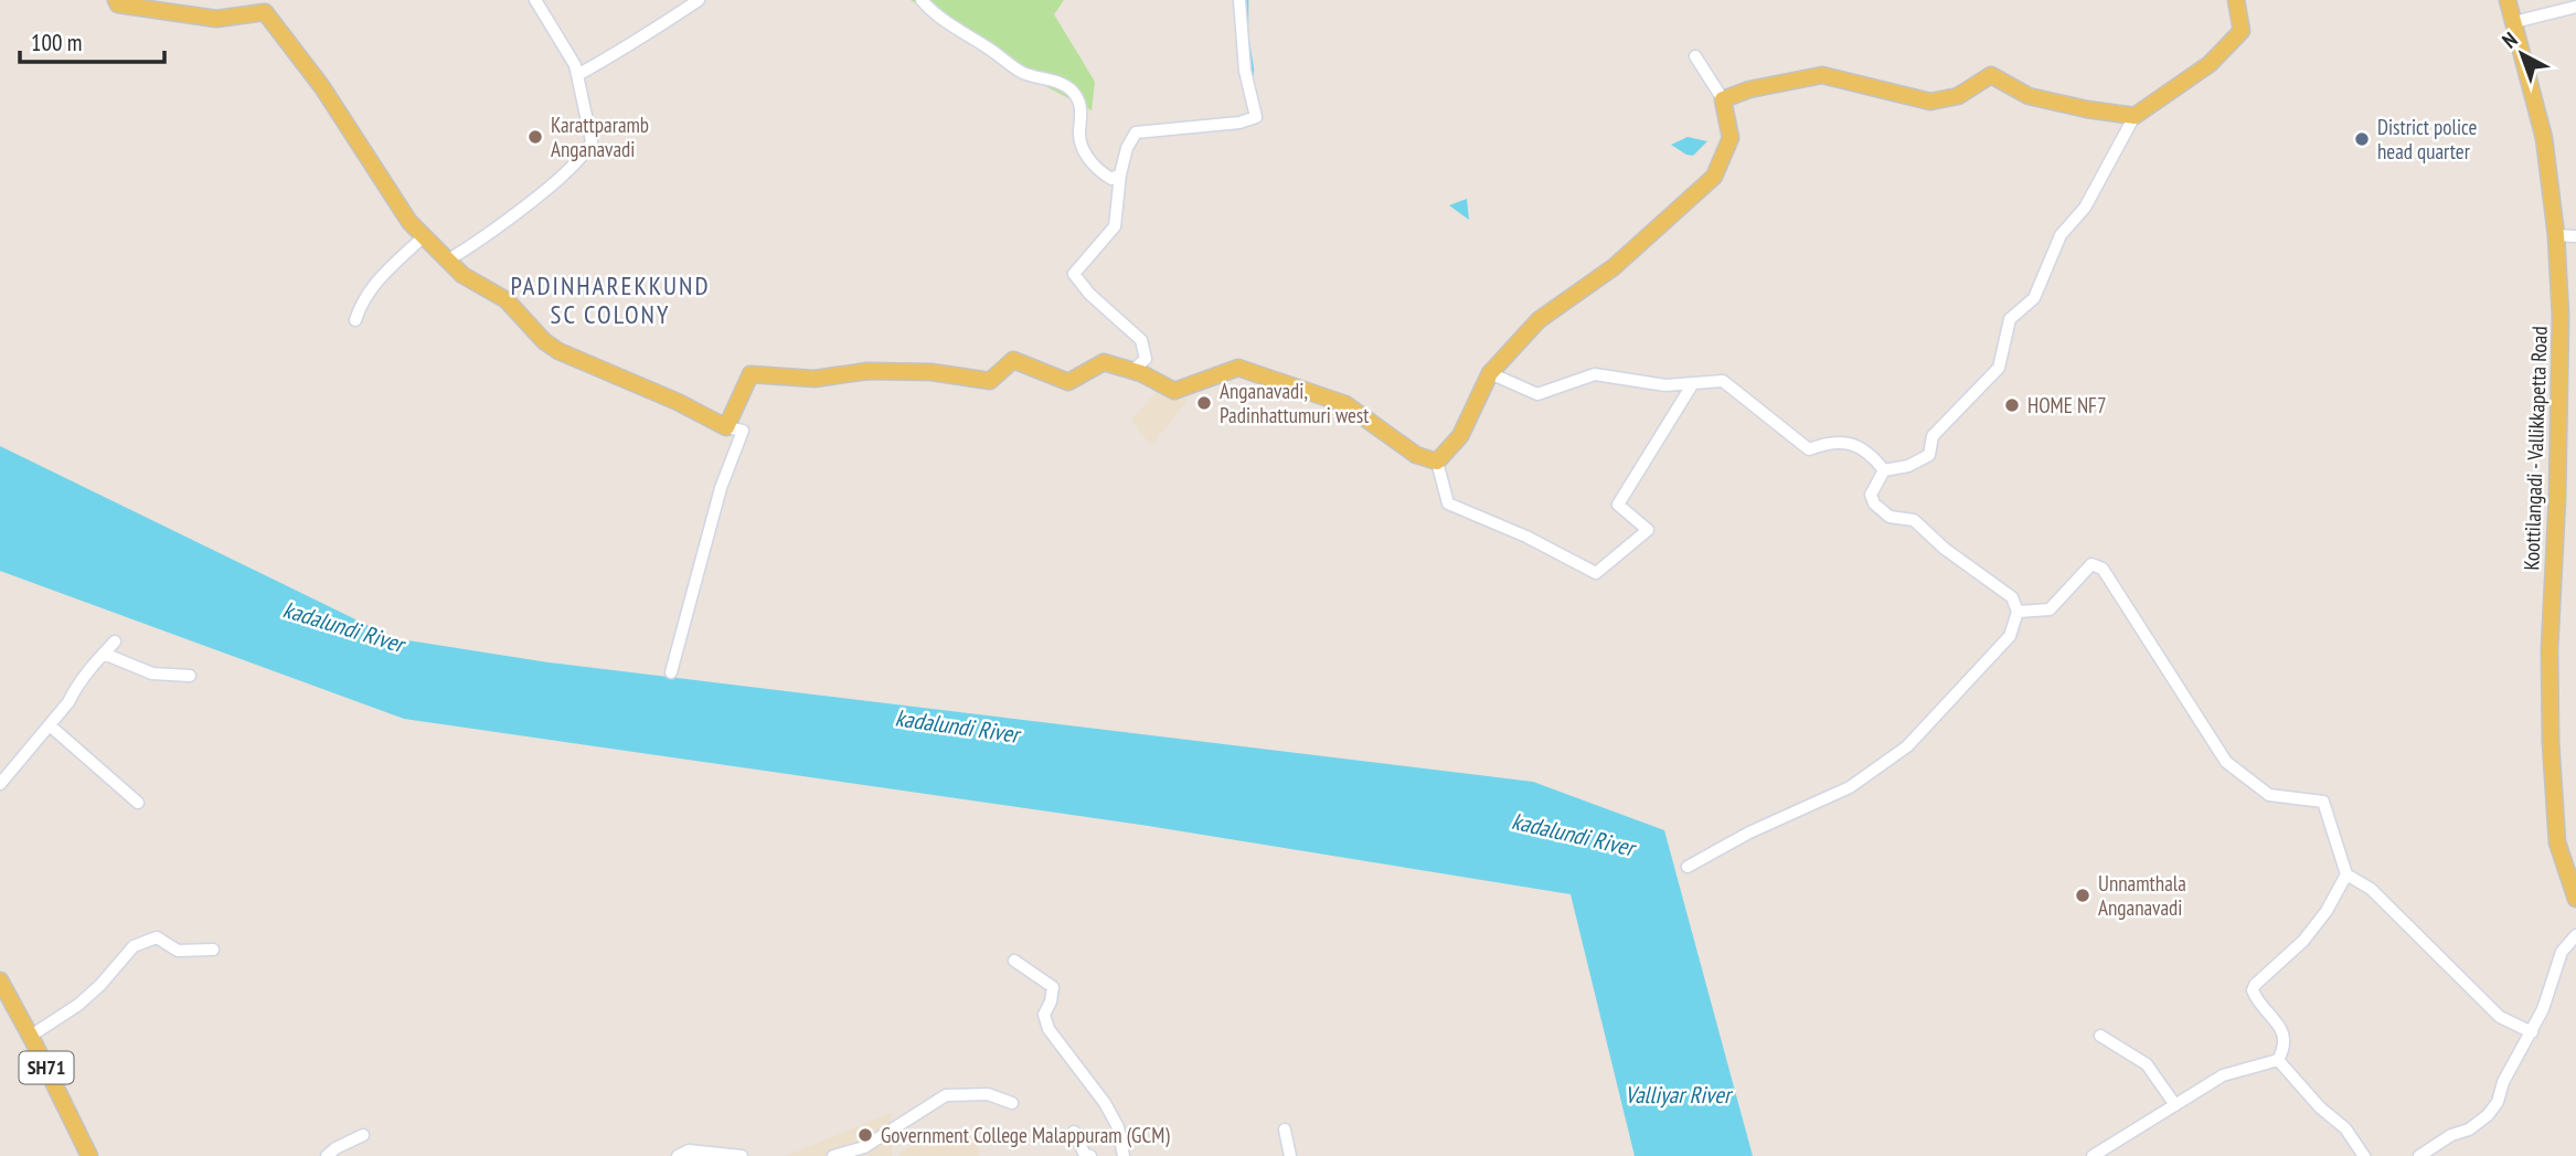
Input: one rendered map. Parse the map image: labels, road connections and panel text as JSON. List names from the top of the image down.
{
  "streets": {
    "main road": ["Koottilangadi - Vallikkapetta Road", "SH71"]
  },
  "districts": ["PADINHAREKKUND SC COLONY"],
  "water": ["kadalundi River", "Valliyar River"],
  "places": [
    "Karattparamb Anganavadi",
    "District police head quarter",
    "Anganavadi, Padinhattumuri west",
    "HOME NF7",
    "Unnamthala Anganavadi",
    "Government College Malappuram (GCM)"
  ],
  "scale_bar": "100 m",
  "north": "top left"
}
